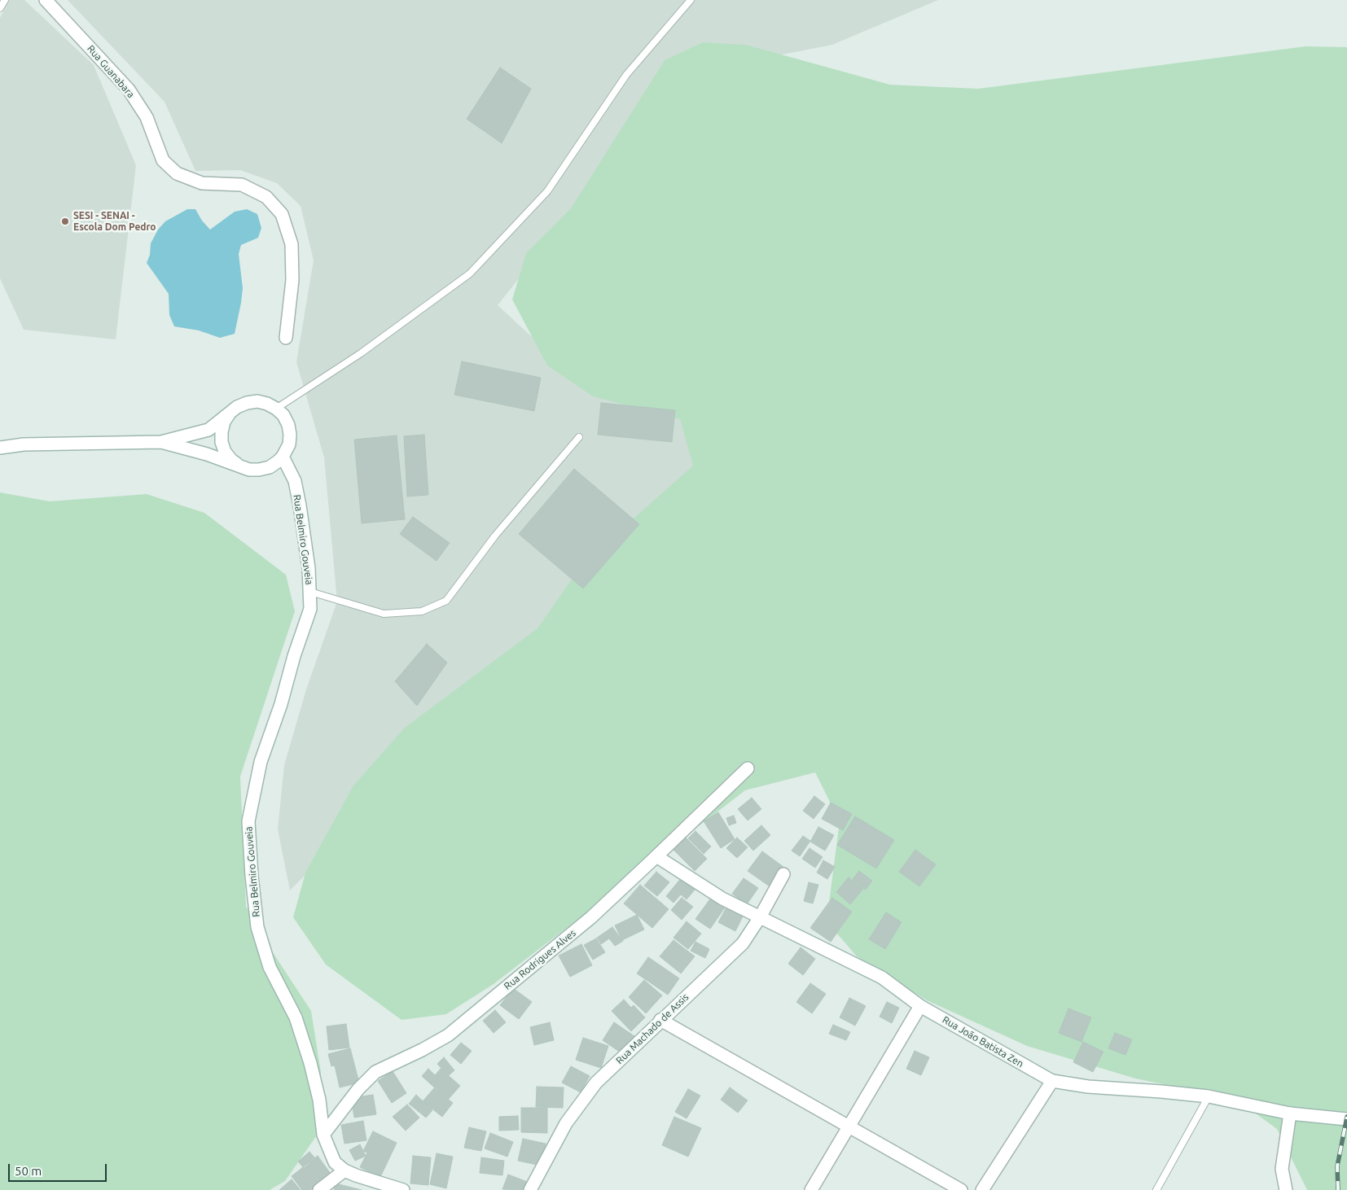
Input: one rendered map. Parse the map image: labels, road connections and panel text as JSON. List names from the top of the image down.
{
  "streets": {
    "street": [
      "Rua Guanabara",
      "Rua Belmiro Gouveia",
      "Rua Rodrigues Alves",
      "Rua Machado de Assis",
      "Rua João Batista Zen"
    ]
  },
  "crossings": [
    ["Rua Belmiro Gouveia", "Rua Rodrigues Alves"],
    ["Rua Rodrigues Alves", "Rua João Batista Zen"],
    ["Rua Machado de Assis", "Rua João Batista Zen"]
  ],
  "places": ["SESI - SENAI - Escola Dom Pedro"],
  "scale_bar": "50 m"
}
